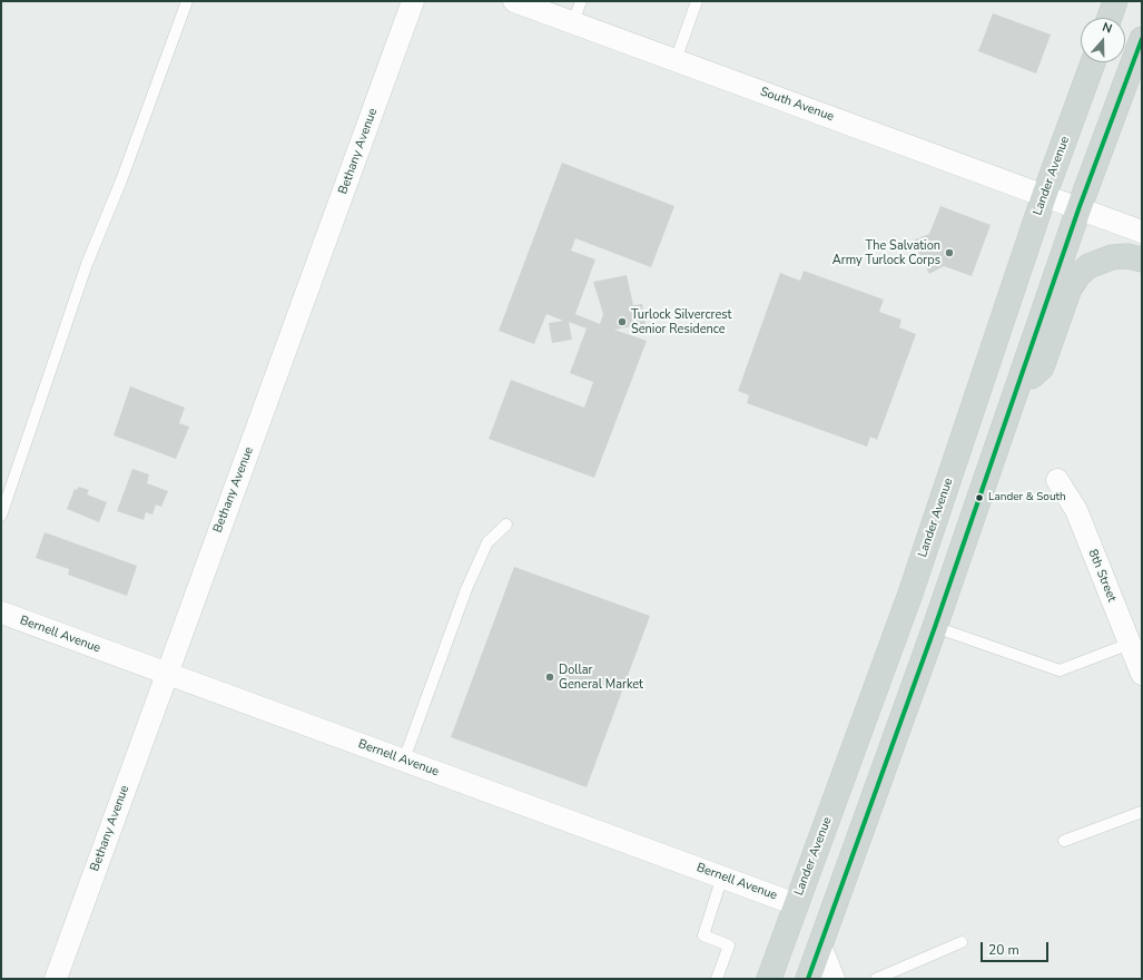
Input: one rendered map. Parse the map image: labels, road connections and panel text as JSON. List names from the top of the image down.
{
  "streets": {
    "main road": ["Lander Avenue"],
    "street": [
      "South Avenue",
      "Bethany Avenue",
      "8th Street",
      "Bernell Avenue"
    ]
  },
  "crossings": [
    ["South Avenue", "Lander Avenue"],
    ["Bethany Avenue", "Bernell Avenue"],
    ["Lander Avenue", "Bernell Avenue"]
  ],
  "places": [
    "The Salvation Army Turlock Corps",
    "Turlock Silvercrest Senior Residence",
    "Lander & South",
    "Dollar General Market"
  ],
  "scale_bar": "20 m",
  "north": "top"
}
